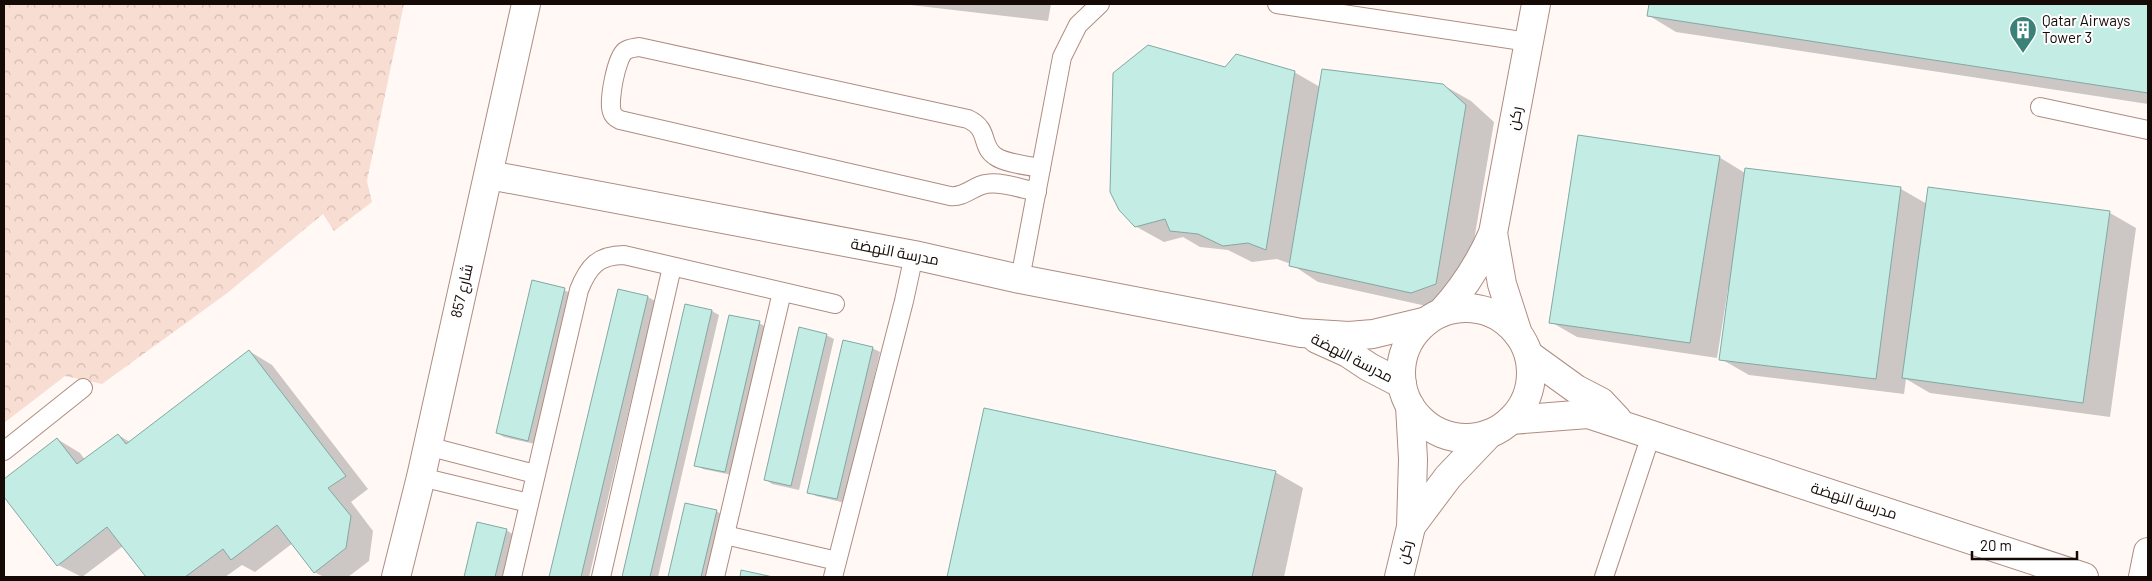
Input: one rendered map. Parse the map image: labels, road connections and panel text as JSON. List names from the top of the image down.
{
  "streets": {
    "street": ["ركن", "مدرسة النهضة", "شارع 857"]
  },
  "crossings": [
    ["ركن", "مدرسة النهضة"],
    ["مدرسة النهضة", "شارع 857"]
  ],
  "places": {
    "building": ["Qatar Airways Tower 3"]
  },
  "scale_bar": "20 m"
}
